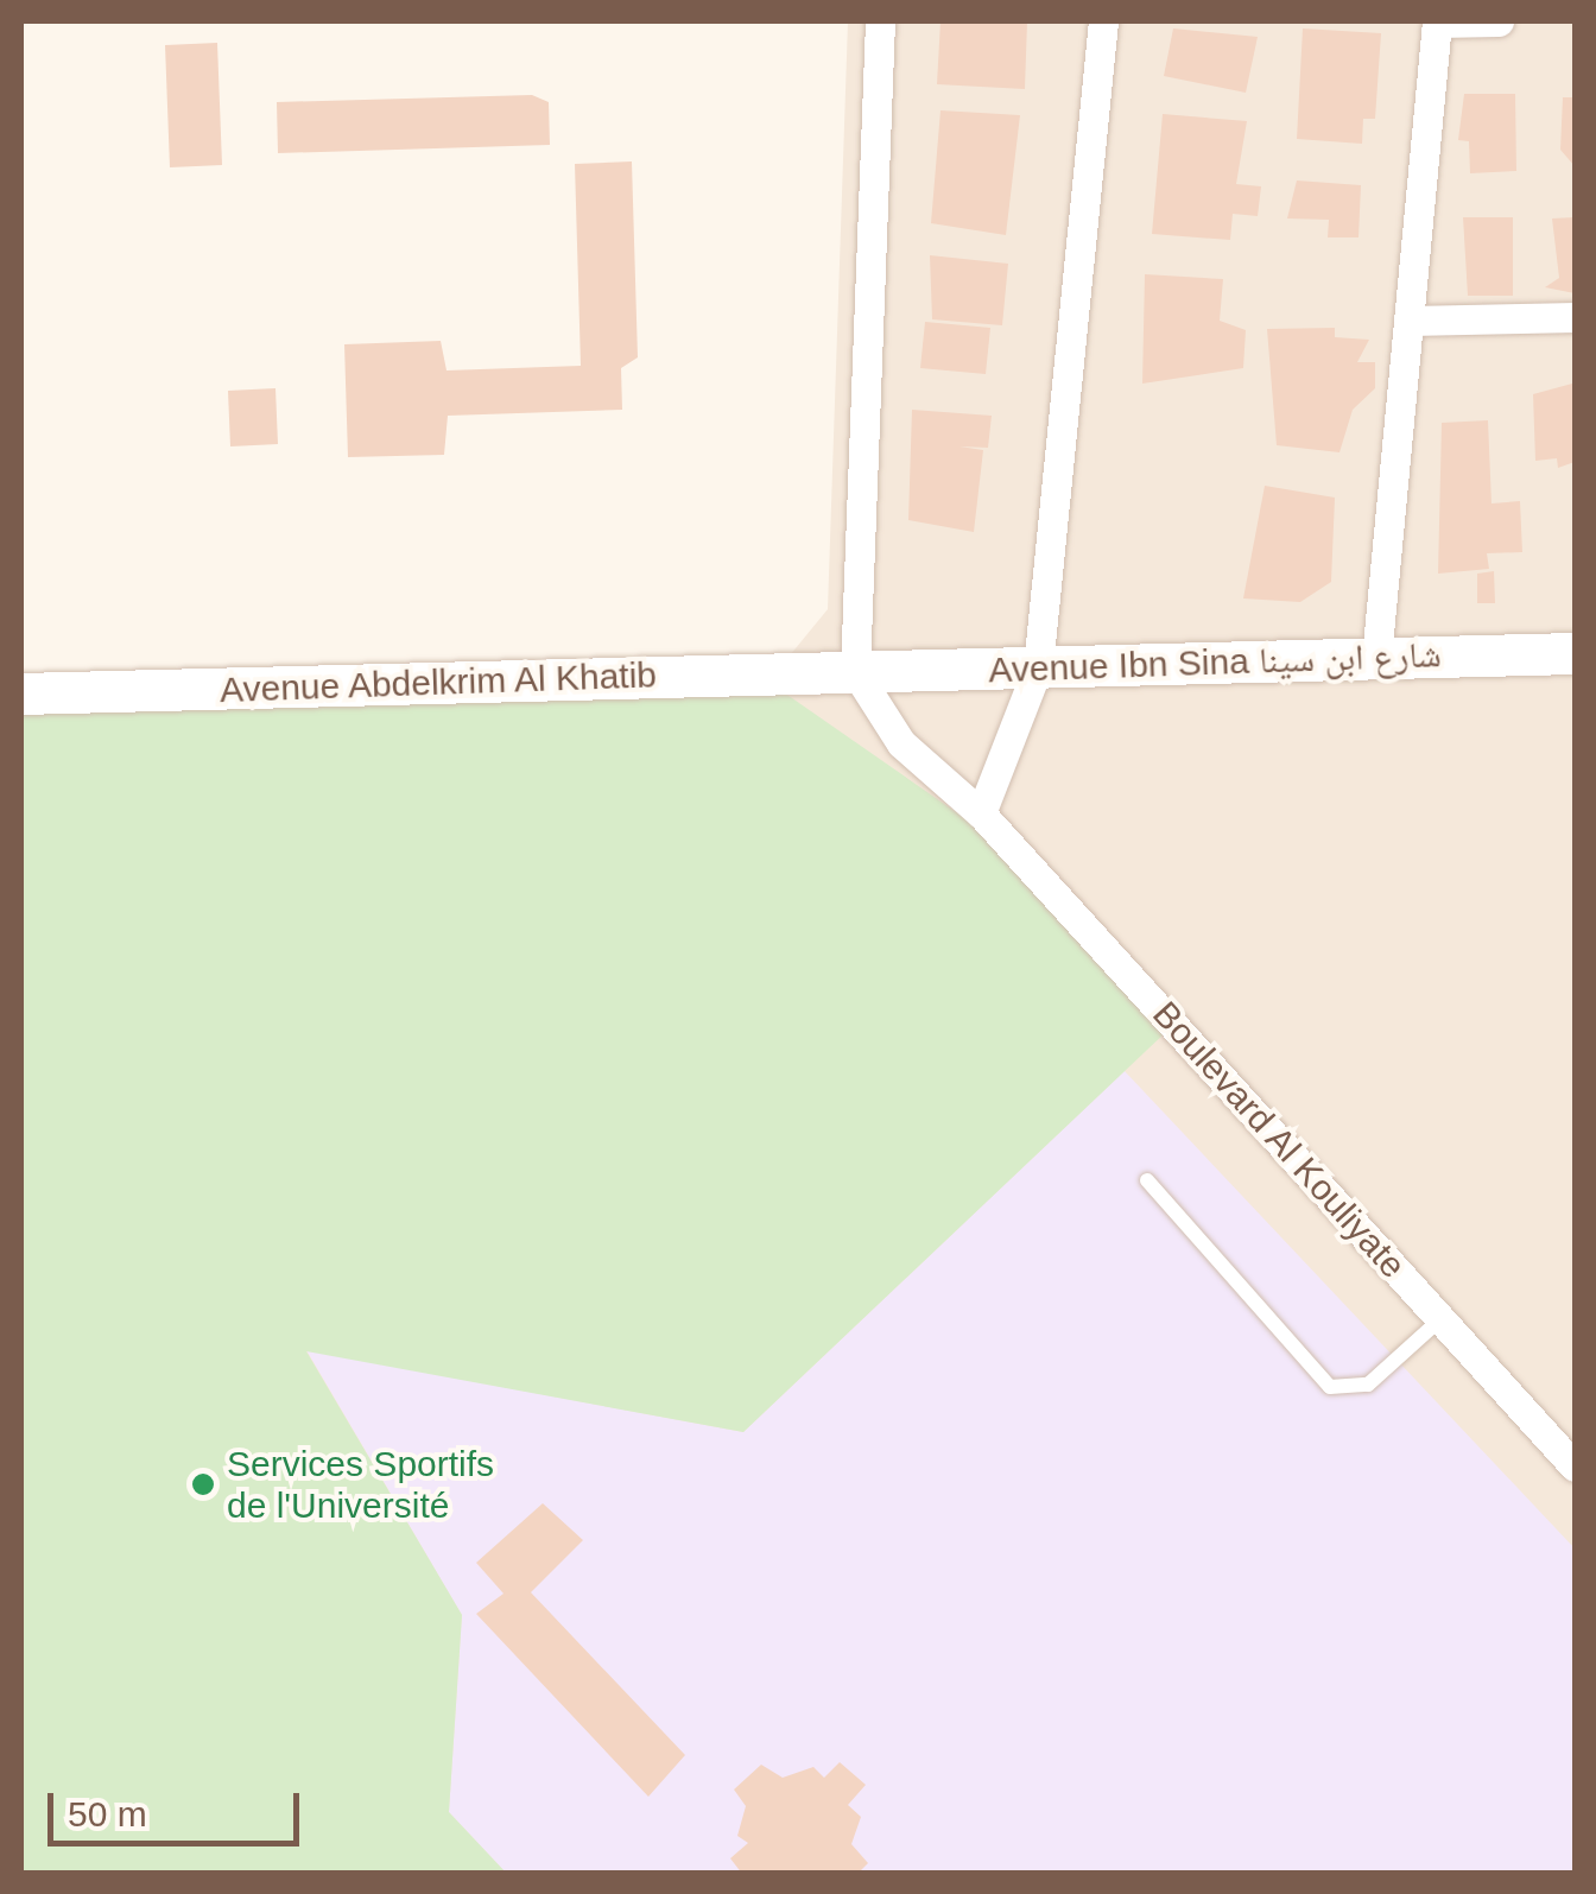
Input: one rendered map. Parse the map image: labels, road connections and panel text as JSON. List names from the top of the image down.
{
  "streets": {
    "street": ["Avenue Ibn Sina شارع ابن سينا", "Avenue Abdelkrim Al Khatib", "Boulevard Al Kouliyate"]
  },
  "crossings": [
    ["Avenue Ibn Sina شارع ابن سينا", "Avenue Abdelkrim Al Khatib"],
    ["Avenue Ibn Sina شارع ابن سينا", "Boulevard Al Kouliyate"],
    ["Avenue Abdelkrim Al Khatib", "Boulevard Al Kouliyate"]
  ],
  "places": ["Services Sportifs de l'Université"],
  "scale_bar": "50 m"
}
